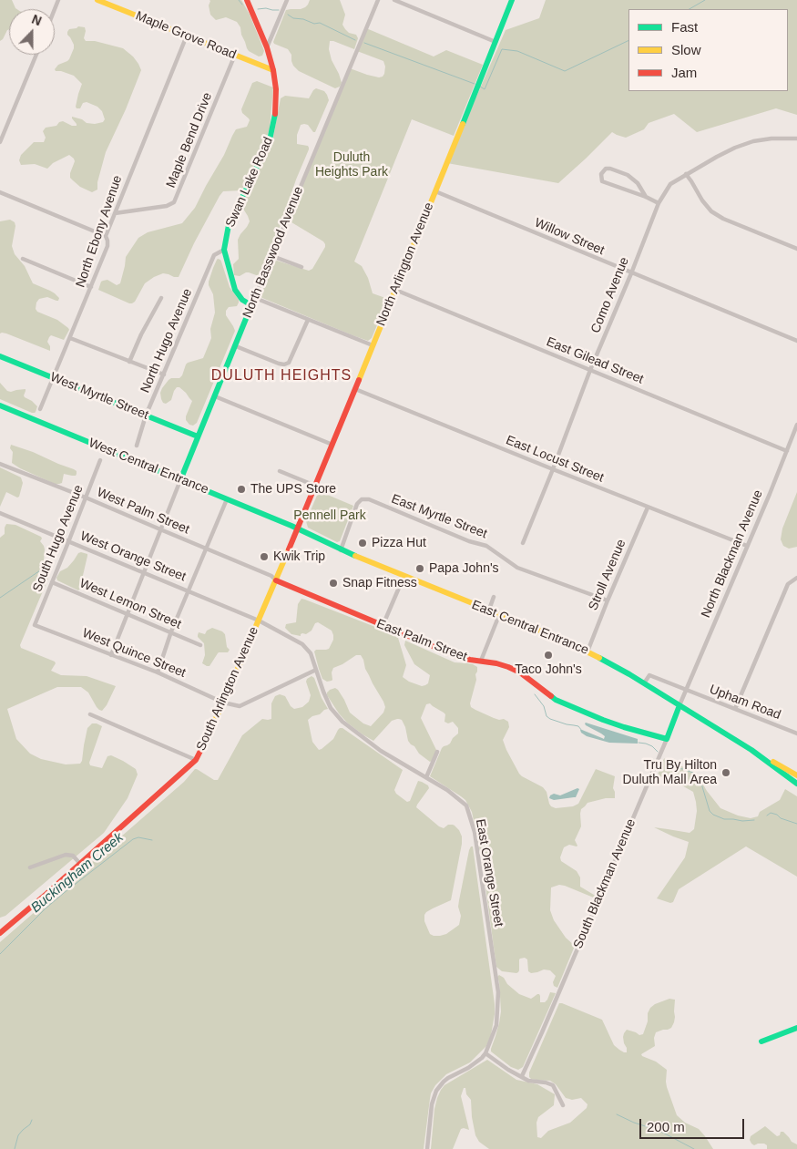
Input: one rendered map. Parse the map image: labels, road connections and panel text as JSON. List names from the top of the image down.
{
  "streets": {
    "main road": [
      "Maple Grove Road",
      "Swan Lake Road",
      "North Basswood Avenue",
      "North Arlington Avenue",
      "West Myrtle Street",
      "West Central Entrance",
      "East Central Entrance",
      "East Palm Street",
      "South Arlington Avenue",
      "South Blackman Avenue"
    ],
    "street": [
      "Maple Bend Drive",
      "North Ebony Avenue",
      "Willow Street",
      "Como Avenue",
      "North Hugo Avenue",
      "East Gilead Street",
      "East Locust Street",
      "West Palm Street",
      "East Myrtle Street",
      "South Hugo Avenue",
      "North Blackman Avenue",
      "West Orange Street",
      "Stroll Avenue",
      "West Lemon Street",
      "West Quince Street",
      "Upham Road",
      "East Orange Street"
    ]
  },
  "crossings": [
    ["Maple Grove Road", "Maple Bend Drive"],
    ["Maple Grove Road", "Swan Lake Road"],
    ["Maple Grove Road", "North Ebony Avenue"],
    ["Maple Bend Drive", "North Ebony Avenue"],
    ["Swan Lake Road", "North Basswood Avenue"],
    ["Swan Lake Road", "North Hugo Avenue"],
    ["North Ebony Avenue", "West Myrtle Street"],
    ["Willow Street", "North Arlington Avenue"],
    ["Willow Street", "Como Avenue"],
    ["North Basswood Avenue", "West Myrtle Street"],
    ["North Basswood Avenue", "West Central Entrance"],
    ["North Arlington Avenue", "East Gilead Street"],
    ["North Arlington Avenue", "East Locust Street"],
    ["North Arlington Avenue", "West Central Entrance"],
    ["North Arlington Avenue", "East Central Entrance"],
    ["North Arlington Avenue", "South Arlington Avenue"],
    ["Como Avenue", "East Gilead Street"],
    ["Como Avenue", "East Locust Street"],
    ["North Hugo Avenue", "West Myrtle Street"],
    ["East Gilead Street", "North Blackman Avenue"],
    ["East Locust Street", "North Blackman Avenue"],
    ["East Locust Street", "Stroll Avenue"],
    ["West Central Entrance", "East Central Entrance"],
    ["West Central Entrance", "South Arlington Avenue"],
    ["West Palm Street", "South Hugo Avenue"],
    ["West Palm Street", "East Palm Street"],
    ["West Palm Street", "South Arlington Avenue"],
    ["East Myrtle Street", "Stroll Avenue"],
    ["East Myrtle Street", "East Central Entrance"],
    ["South Hugo Avenue", "West Orange Street"],
    ["South Hugo Avenue", "West Lemon Street"],
    ["South Hugo Avenue", "West Quince Street"],
    ["North Blackman Avenue", "Upham Road"],
    ["North Blackman Avenue", "South Blackman Avenue"],
    ["West Orange Street", "South Arlington Avenue"],
    ["West Orange Street", "East Orange Street"],
    ["Stroll Avenue", "East Central Entrance"],
    ["East Central Entrance", "South Arlington Avenue"],
    ["East Central Entrance", "Upham Road"],
    ["East Central Entrance", "South Blackman Avenue"],
    ["East Palm Street", "South Arlington Avenue"],
    ["East Palm Street", "South Blackman Avenue"],
    ["West Quince Street", "South Arlington Avenue"],
    ["South Arlington Avenue", "East Orange Street"],
    ["Upham Road", "South Blackman Avenue"]
  ],
  "districts": ["DULUTH HEIGHTS"],
  "water": ["Buckingham Creek"],
  "parks": ["Duluth Heights Park", "Pennell Park"],
  "places": [
    "The UPS Store",
    "Pizza Hut",
    "Kwik Trip",
    "Papa John's",
    "Snap Fitness",
    "Taco John's",
    "Tru By Hilton Duluth Mall Area"
  ],
  "legend": ["Fast", "Slow", "Jam"],
  "scale_bar": "200 m",
  "north": "top"
}
